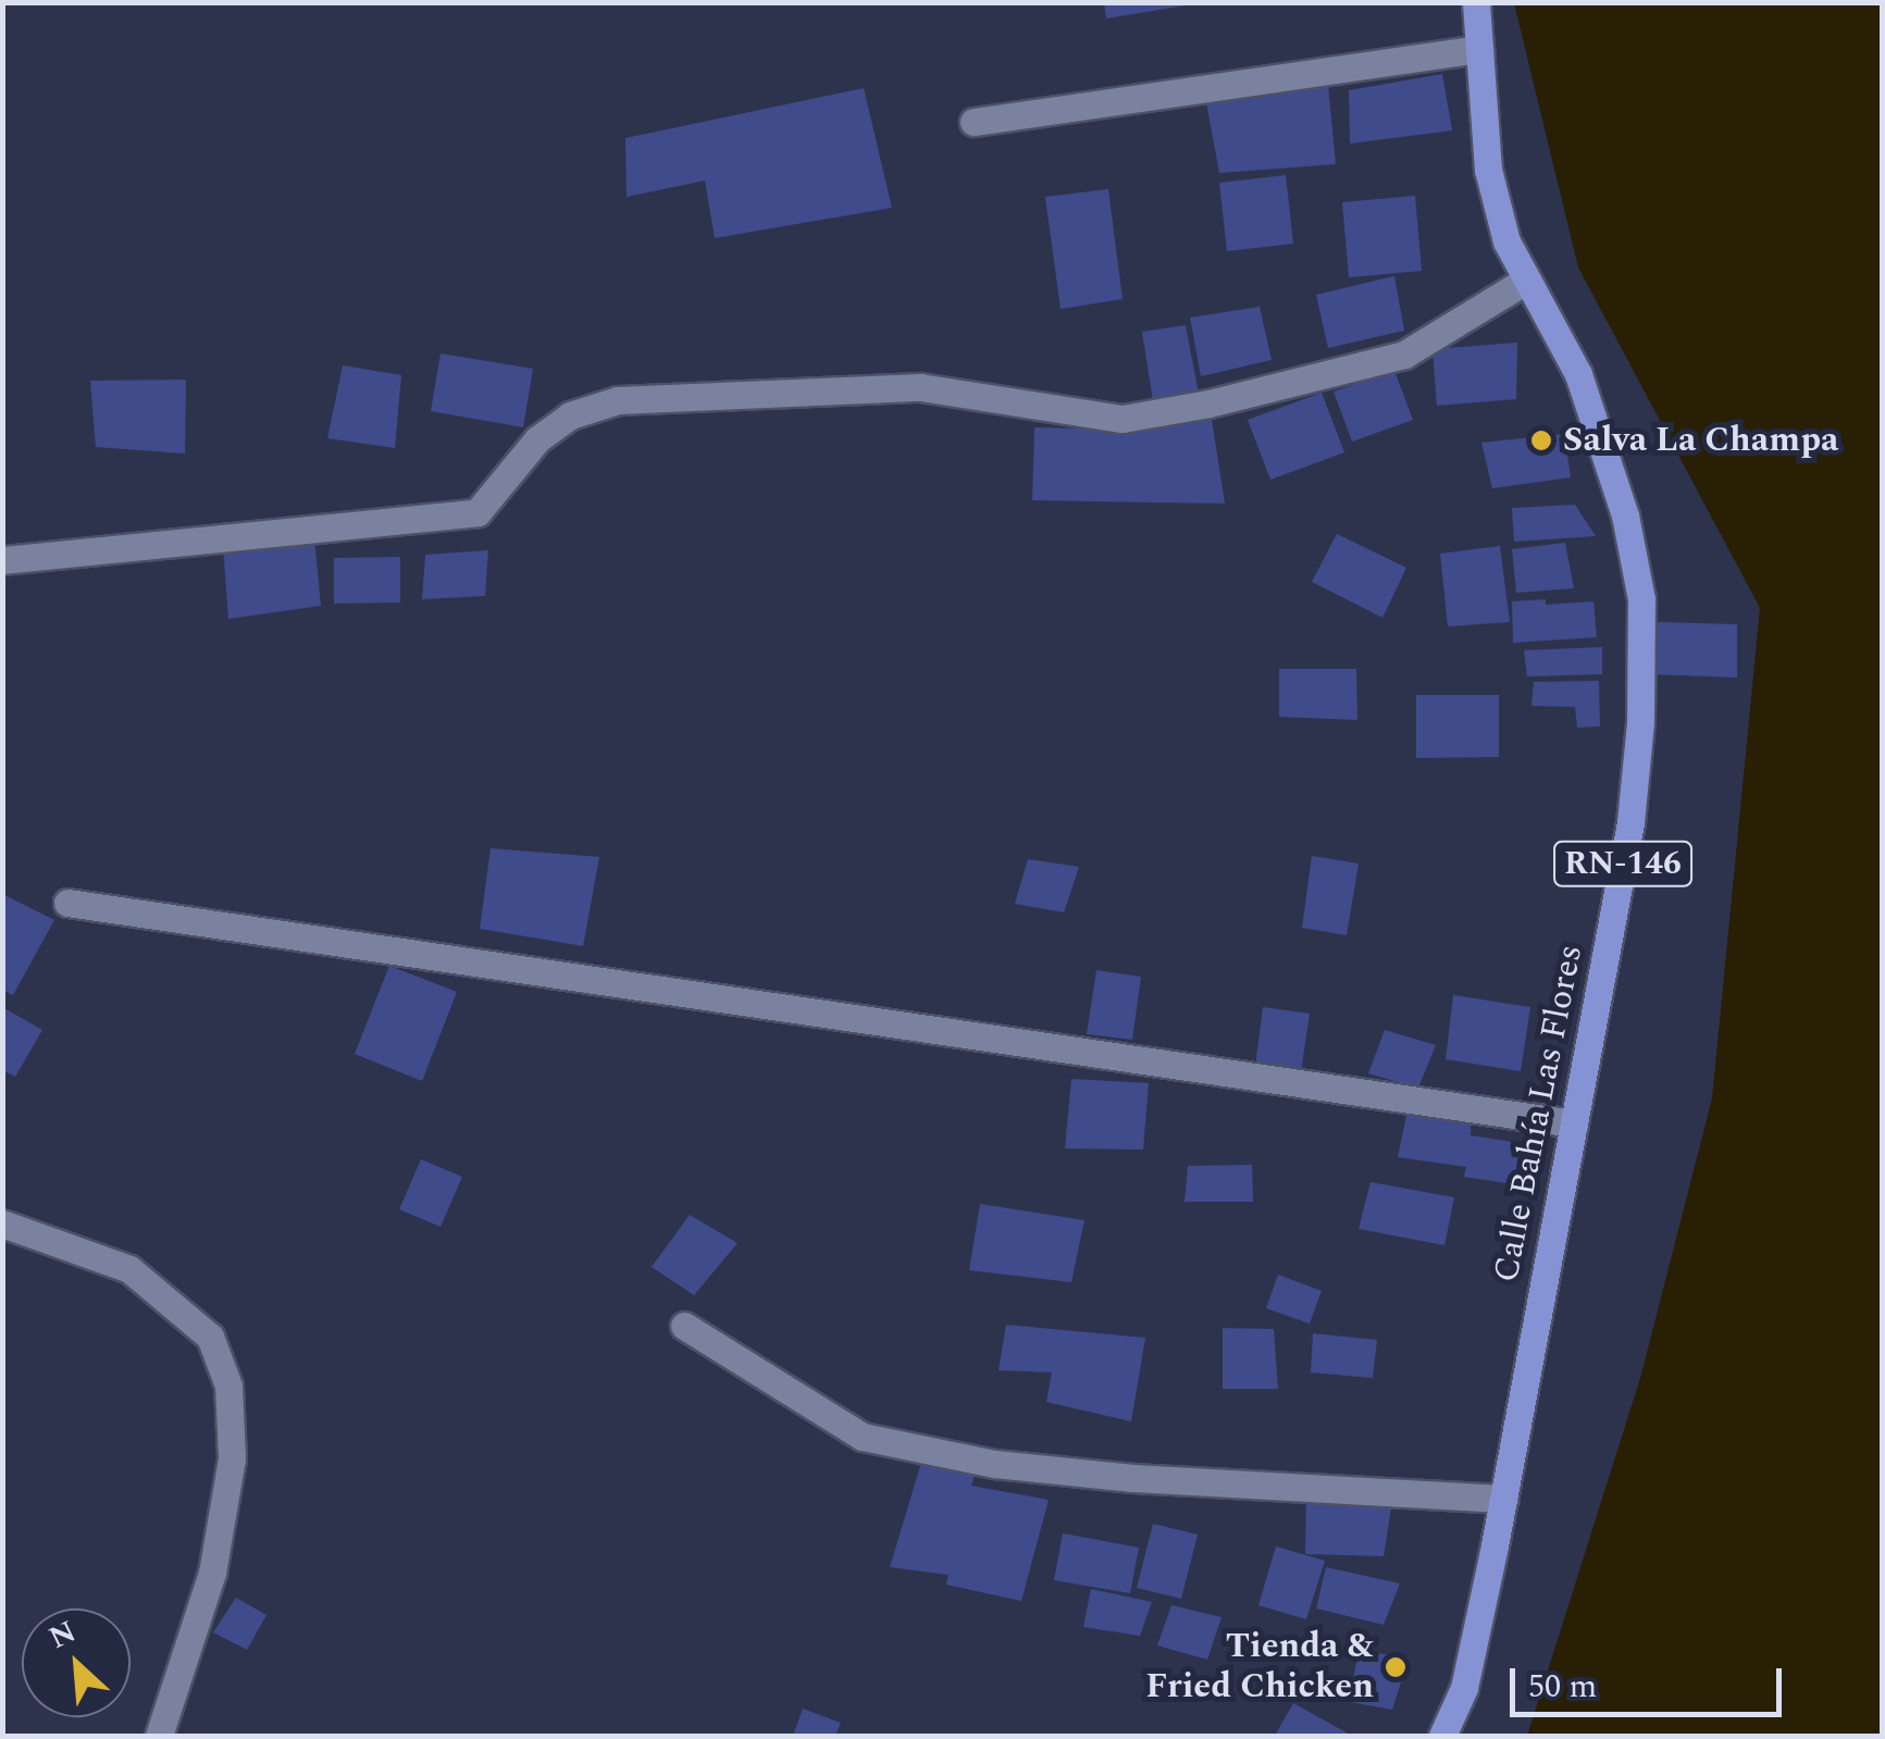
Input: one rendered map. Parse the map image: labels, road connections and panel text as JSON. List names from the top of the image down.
{
  "streets": {
    "main road": ["RN-146", "Calle Bahía Las Flores"]
  },
  "places": ["Salva La Champa", "Tienda & Fried Chicken"],
  "scale_bar": "50 m",
  "north": "top left"
}
